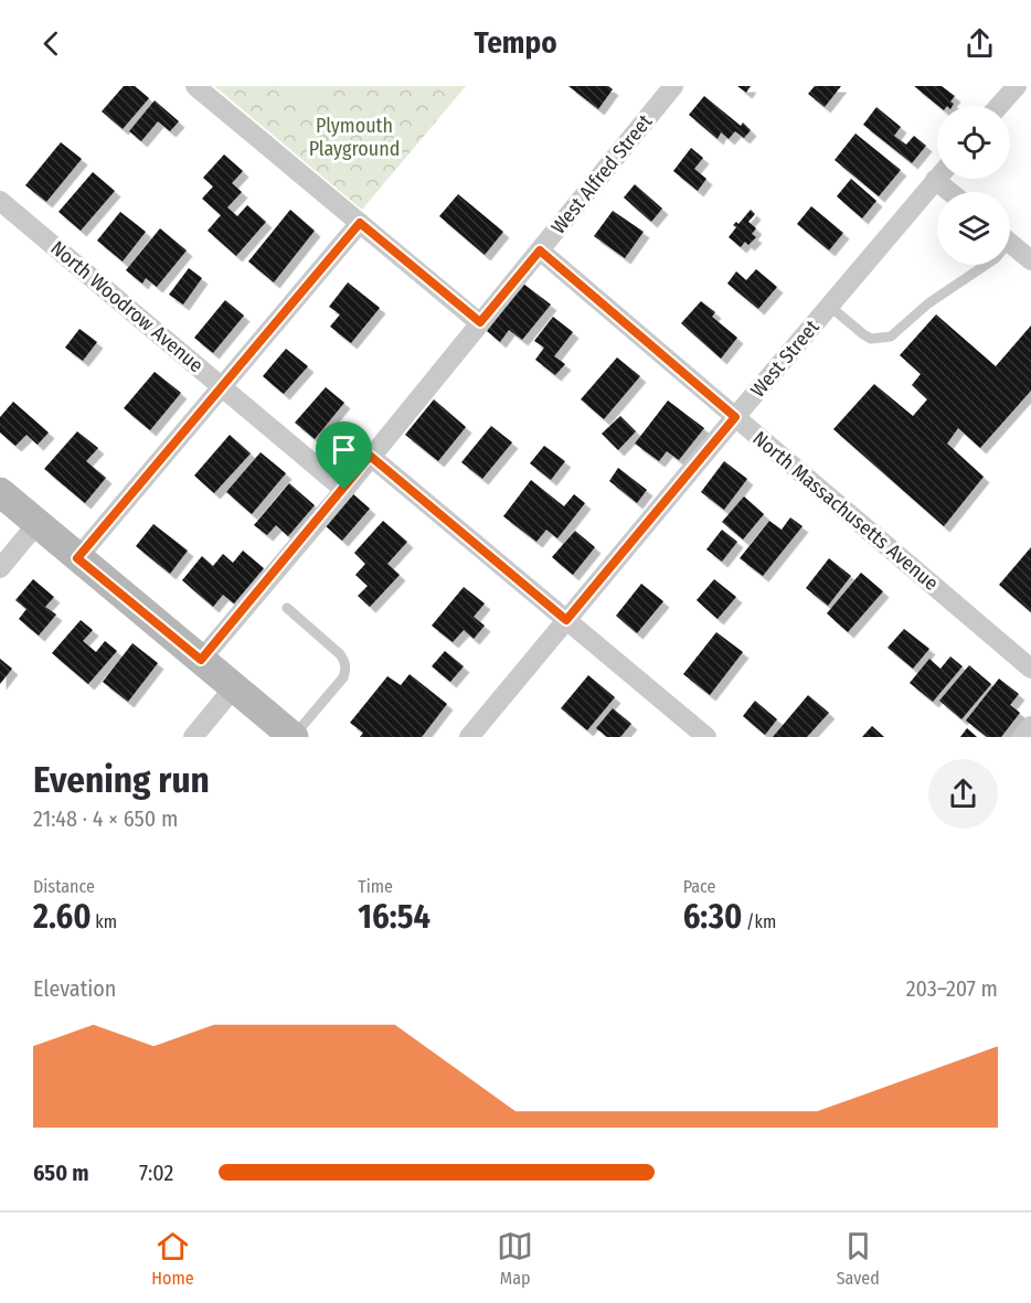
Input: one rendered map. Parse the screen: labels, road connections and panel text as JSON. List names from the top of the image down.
{
  "streets": {
    "street": [
      "West Alfred Street",
      "North Woodrow Avenue",
      "West Street",
      "North Massachusetts Avenue"
    ]
  },
  "crossings": [
    ["West Alfred Street", "North Woodrow Avenue"],
    ["West Alfred Street", "North Massachusetts Avenue"],
    ["West Street", "North Massachusetts Avenue"]
  ],
  "parks": ["Plymouth Playground"],
  "page": {
    "header": "Tempo",
    "heading": ["Evening run", "21:48 · 4 × 650 m"],
    "stats": [
      ["Distance", "2.60 km"],
      ["Time", "16:54"],
      ["Pace", "6:30 /km"]
    ],
    "chart": ["Elevation", "203–207 m"],
    "list": [
      {
        "name": "650 m",
        "note": "7:02"
      }
    ],
    "tabs": ["Home", "Map", "Saved"]
  }
}
